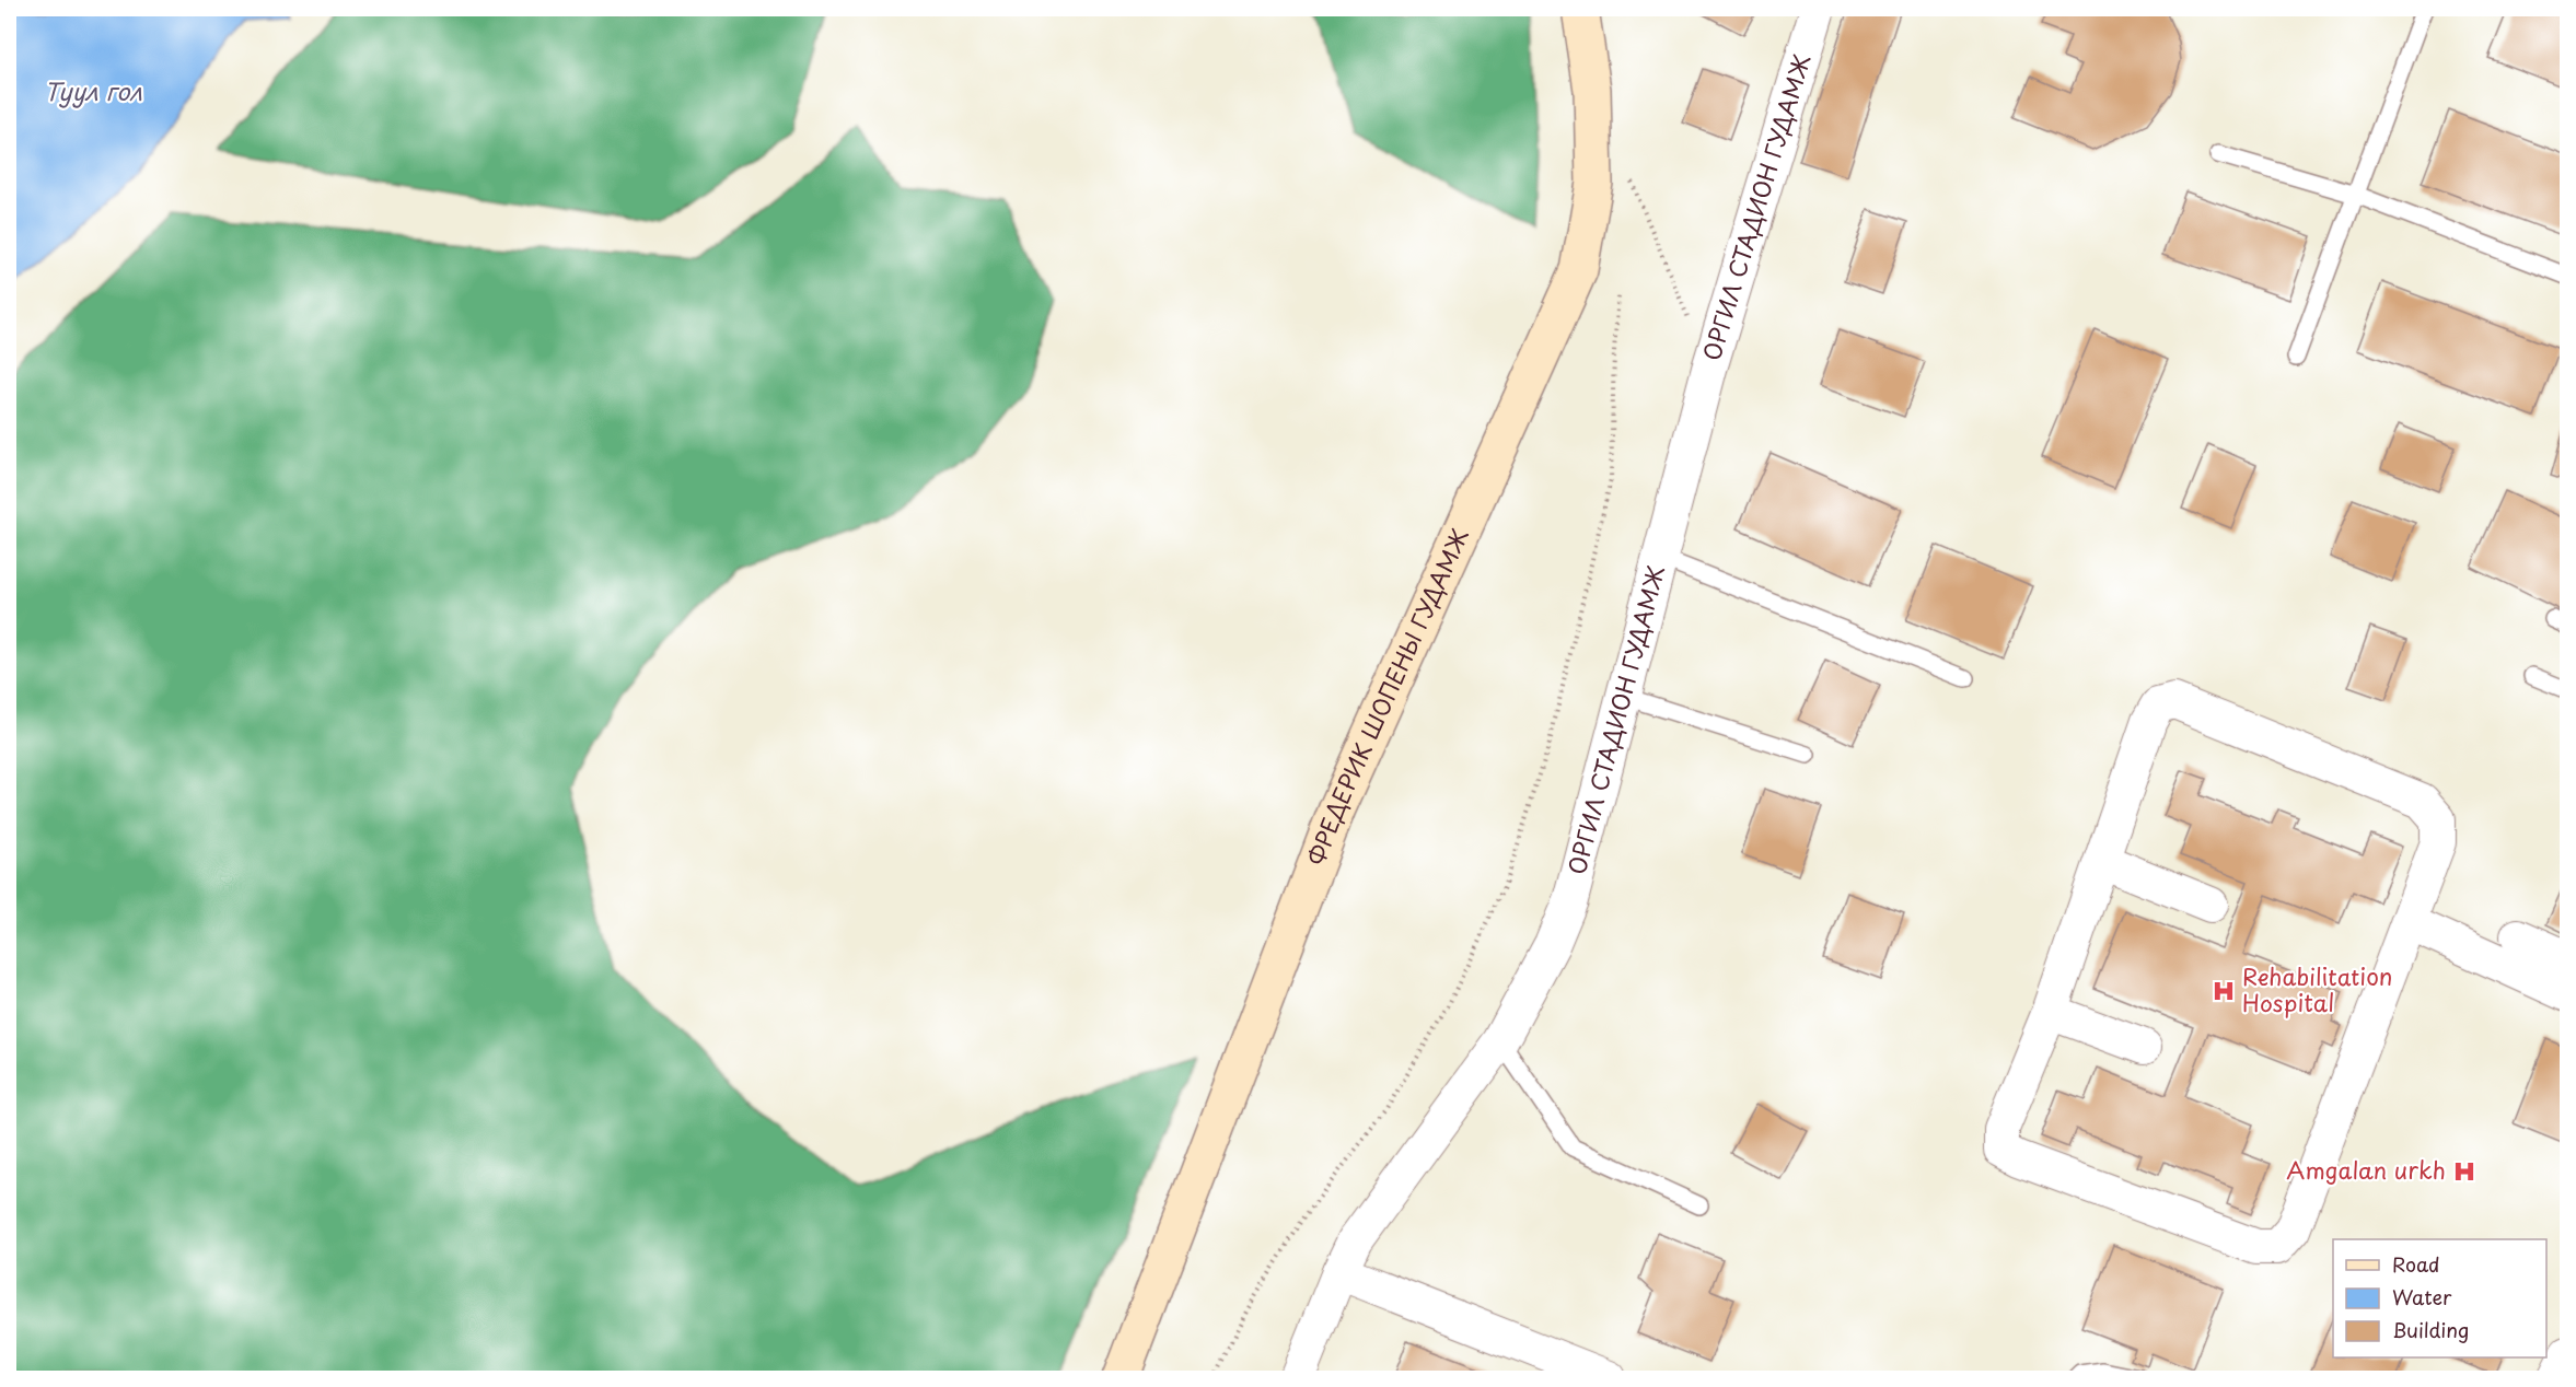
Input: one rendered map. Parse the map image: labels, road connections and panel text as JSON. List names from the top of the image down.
{
  "streets": {
    "street": ["ОРГИЛ СТАДИОН ГУДАМЖ", "ФРЕДЕРИК ШОПЕНЫ ГУДАМЖ"]
  },
  "water": ["Туул гол"],
  "places": {
    "hospital": ["Rehabilitation Hospital", "Amgalan urkh"]
  },
  "legend": ["Road", "Water", "Building"]
}
